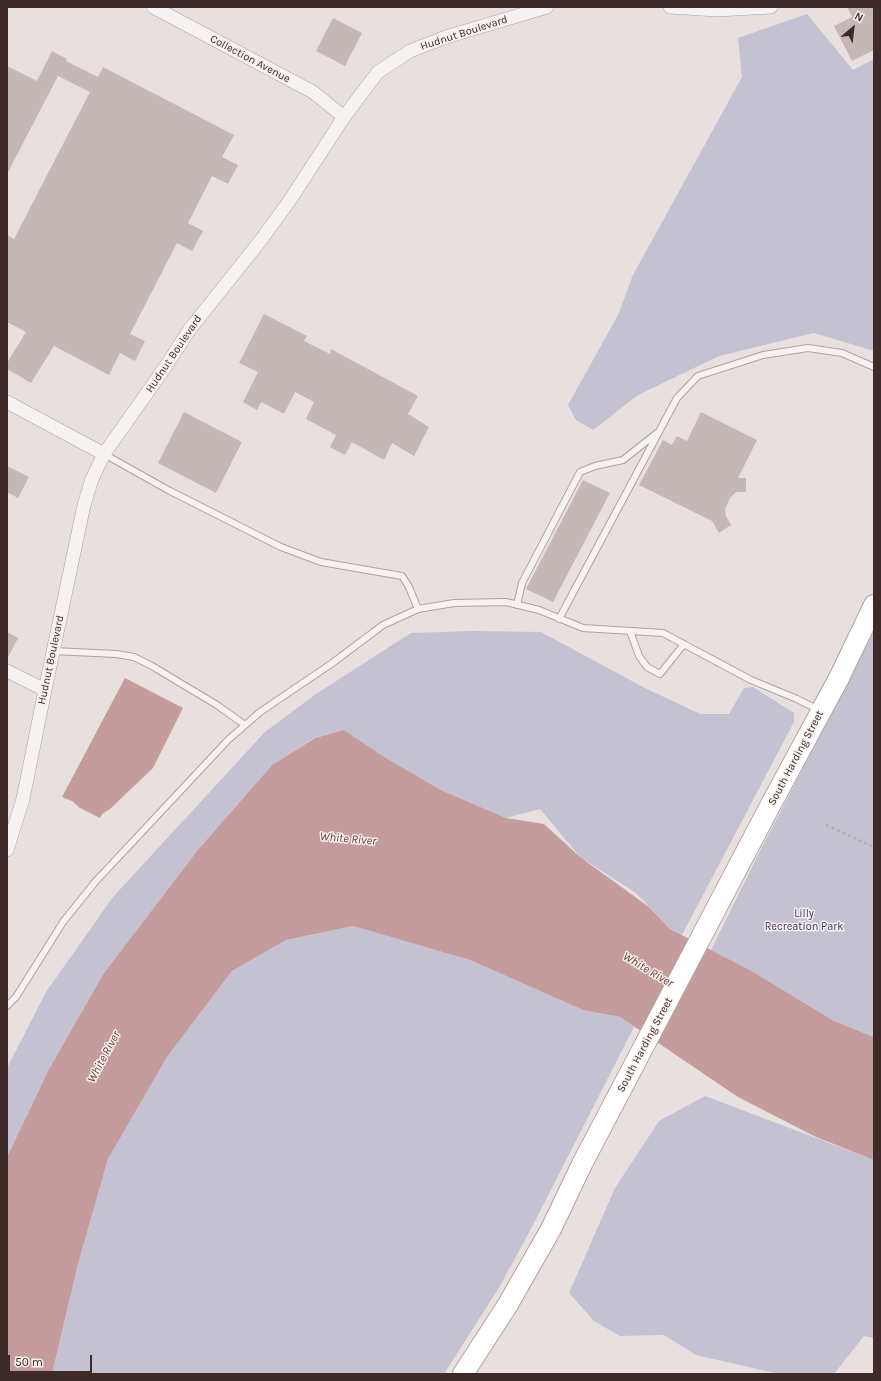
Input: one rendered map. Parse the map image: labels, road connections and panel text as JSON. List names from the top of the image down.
{
  "streets": {
    "main road": ["South Harding Street"],
    "street": ["Hudnut Boulevard", "Collection Avenue"]
  },
  "crossings": [
    ["Hudnut Boulevard", "Collection Avenue"]
  ],
  "water": ["White River"],
  "parks": ["Lilly Recreation Park"],
  "scale_bar": "50 m",
  "north": "top right"
}
